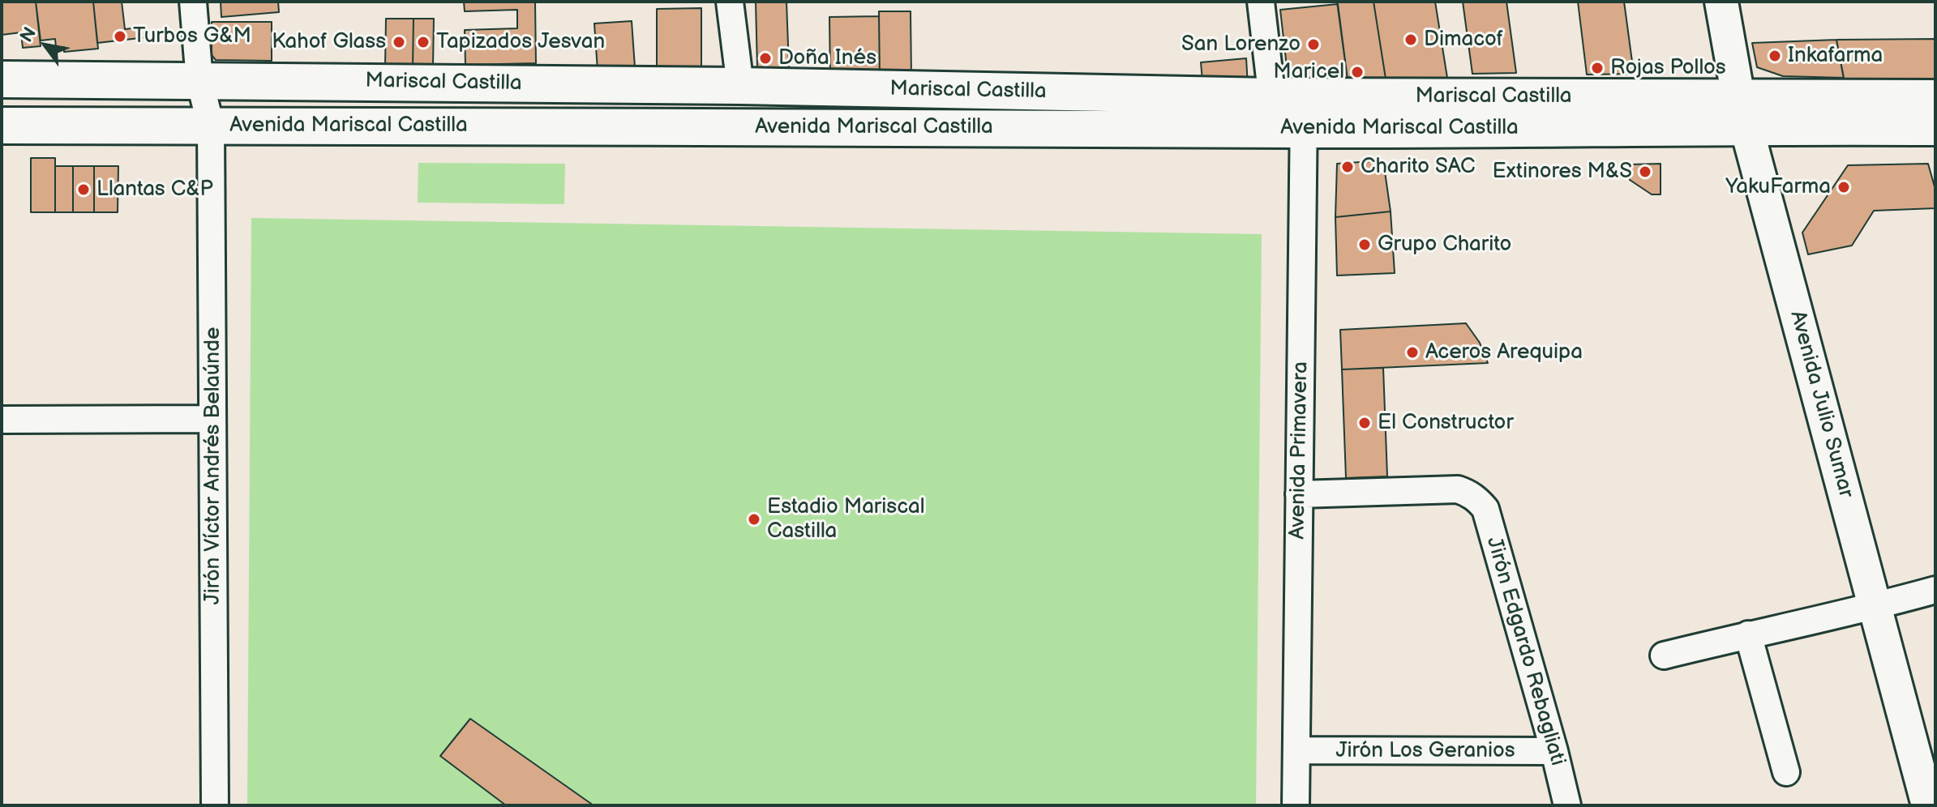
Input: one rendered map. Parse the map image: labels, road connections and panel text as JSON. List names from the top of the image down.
{
  "streets": {
    "highway": ["Mariscal Castilla", "Avenida Mariscal Castilla"],
    "street": [
      "Avenida Julio Sumar",
      "Avenida Primavera",
      "Jirón Víctor Andrés Belaúnde",
      "Jirón Edgardo Rebagliati",
      "Jirón Los Geranios"
    ]
  },
  "crossings": [
    ["Mariscal Castilla", "Avenida Mariscal Castilla"],
    ["Mariscal Castilla", "Avenida Primavera"],
    ["Mariscal Castilla", "Jirón Víctor Andrés Belaúnde"],
    ["Avenida Mariscal Castilla", "Avenida Julio Sumar"],
    ["Avenida Mariscal Castilla", "Avenida Primavera"],
    ["Avenida Mariscal Castilla", "Jirón Víctor Andrés Belaúnde"],
    ["Avenida Primavera", "Jirón Edgardo Rebagliati"],
    ["Avenida Primavera", "Jirón Los Geranios"],
    ["Jirón Edgardo Rebagliati", "Jirón Los Geranios"]
  ],
  "places": [
    "Turbos G&M",
    "Dimacof",
    "Kahof Glass",
    "Tapizados Jesvan",
    "San Lorenzo",
    "Inkafarma",
    "Doña Inés",
    "Rojas Pollos",
    "Maricel",
    "Charito SAC",
    "Extinores M&S",
    "YakuFarma",
    "Llantas C&P",
    "Grupo Charito",
    "Aceros Arequipa",
    "El Constructor",
    "Estadio Mariscal Castilla"
  ],
  "north": "top left"
}
